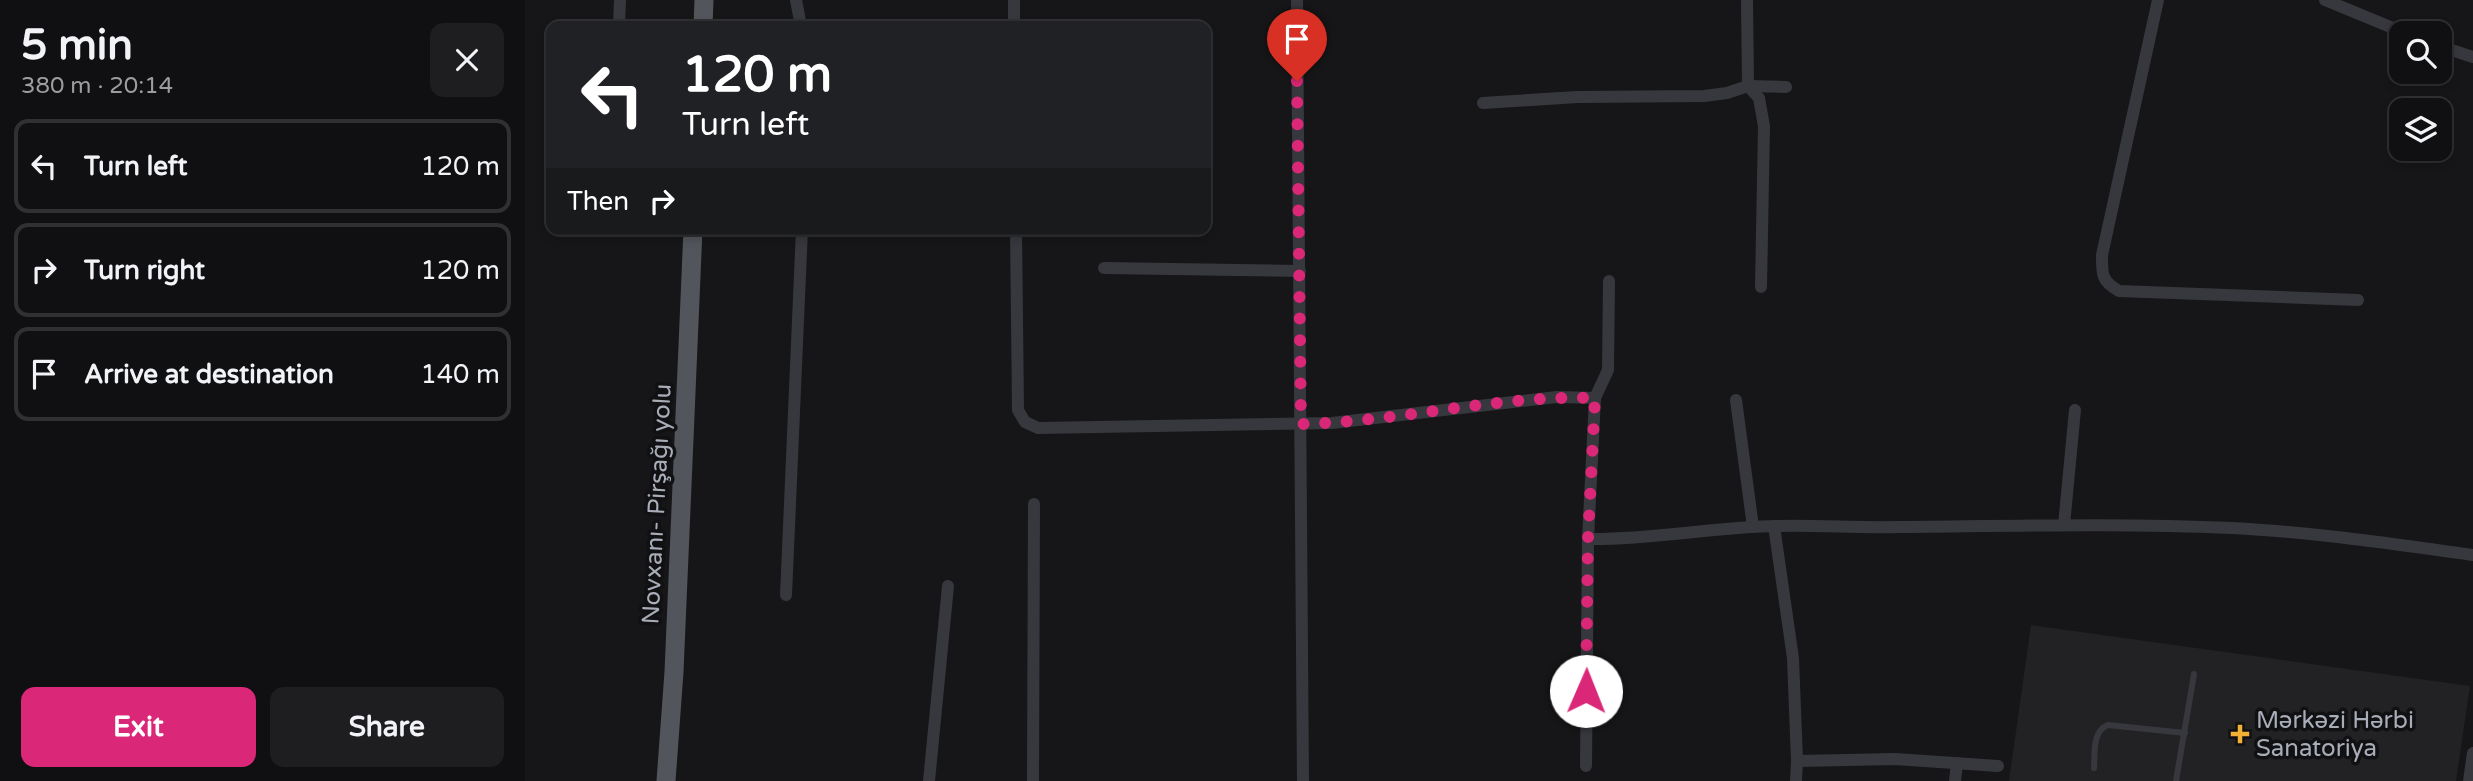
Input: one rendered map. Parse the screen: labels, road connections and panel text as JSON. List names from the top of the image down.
{
  "streets": {
    "main road": ["Novxanı- Pirşağı yolu"]
  },
  "places": {
    "health": ["Mərkəzi Hərbi Sanatoriya"]
  },
  "page": {
    "heading": ["5 min", "380 m · 20:14"],
    "turn": ["120 m", "Turn left"],
    "list": [
      {
        "name": "Turn left",
        "value": "120 m"
      },
      {
        "name": "Turn right",
        "value": "120 m"
      },
      {
        "name": "Arrive at destination",
        "value": "140 m"
      }
    ],
    "then": "Then",
    "buttons": ["Exit", "Share"]
  }
}
